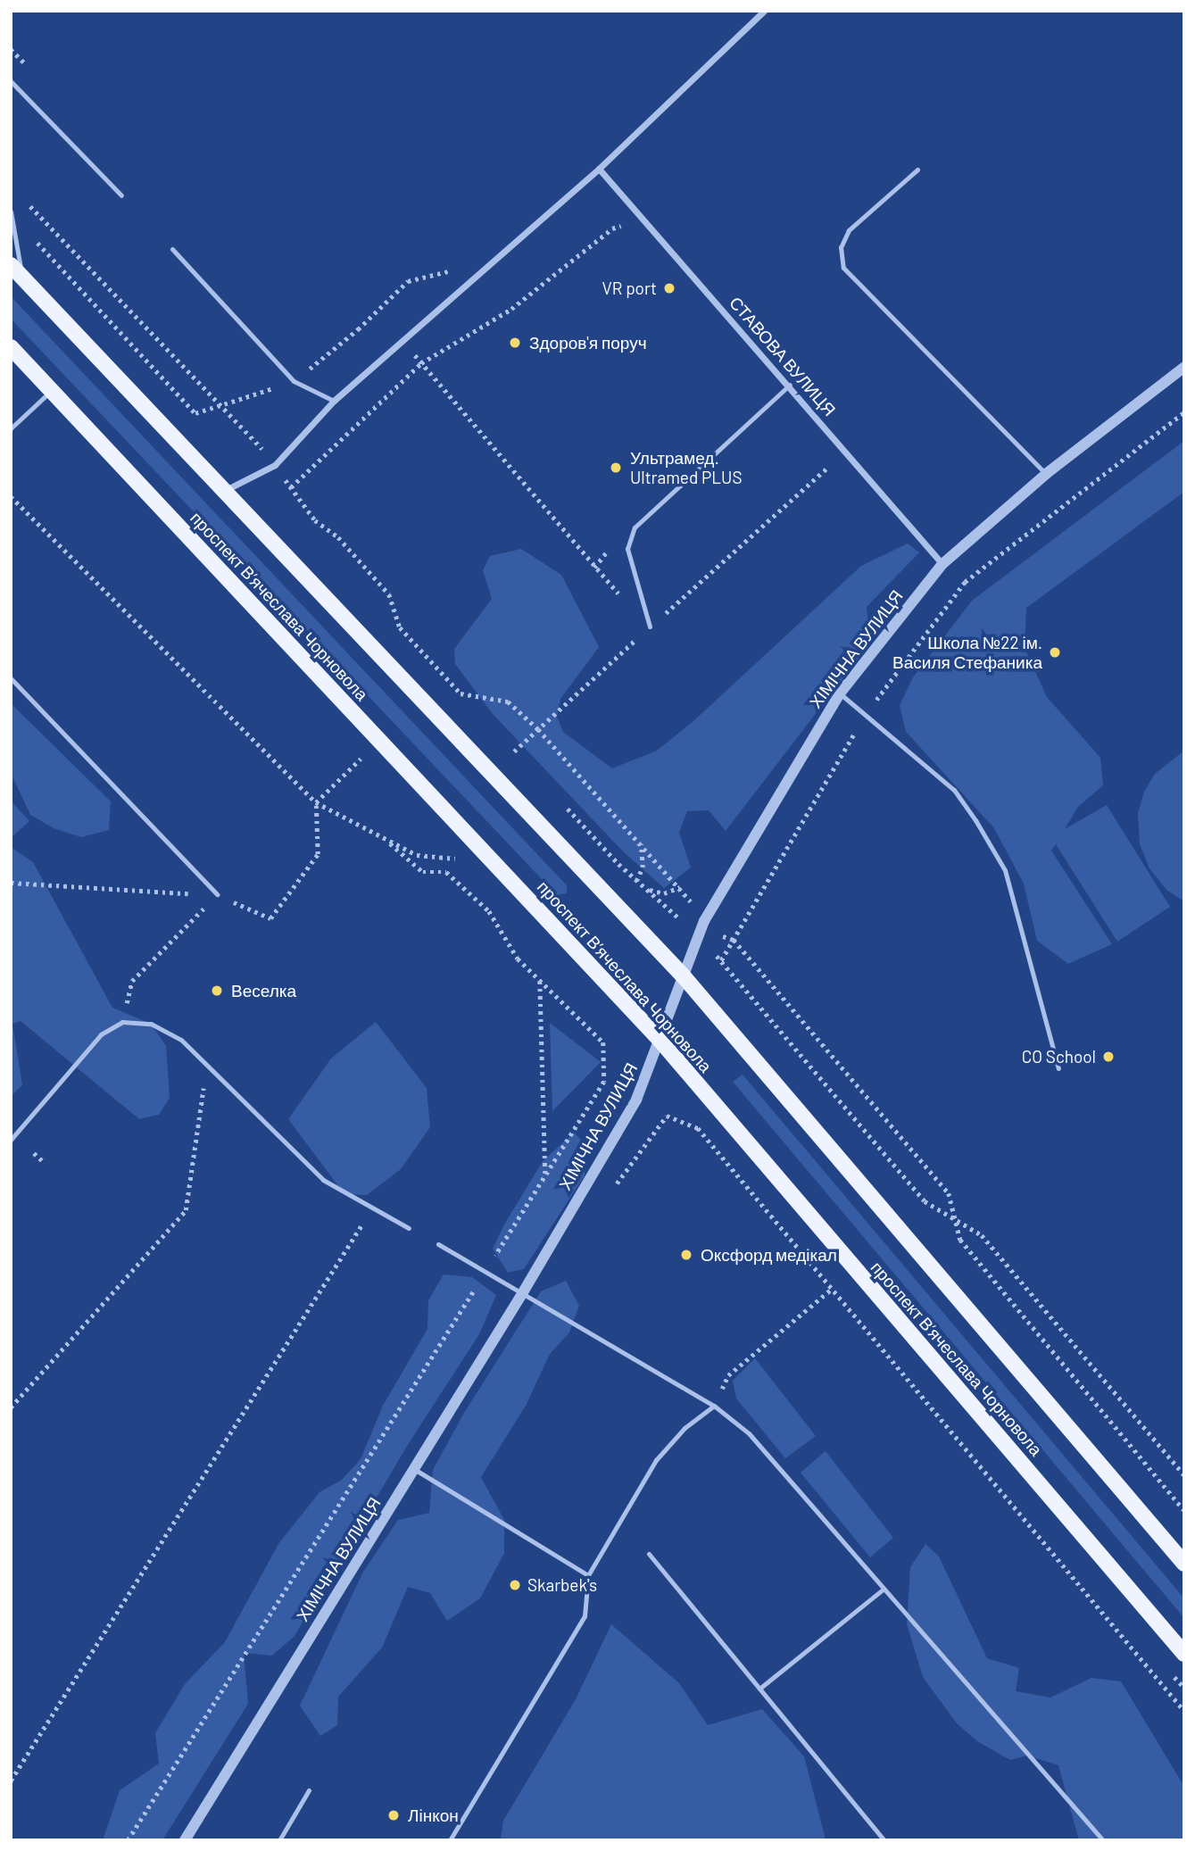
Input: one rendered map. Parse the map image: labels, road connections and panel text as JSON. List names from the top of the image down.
{
  "streets": {
    "main road": ["проспект Вʼячеслава Чорновола"],
    "street": ["СТАВОВА ВУЛИЦЯ", "ХІМІЧНА ВУЛИЦЯ"]
  },
  "crossings": [
    ["СТАВОВА ВУЛИЦЯ", "ХІМІЧНА ВУЛИЦЯ"],
    ["проспект Вʼячеслава Чорновола", "ХІМІЧНА ВУЛИЦЯ"]
  ],
  "places": [
    "VR port",
    "Здоров'я поруч",
    "Ультрамед. Ultramed PLUS",
    "Школа №22 ім. Василя Стефаника",
    "Веселка",
    "CO School",
    "Оксфорд медікал",
    "Skarbek's",
    "Лінкон"
  ]
}
